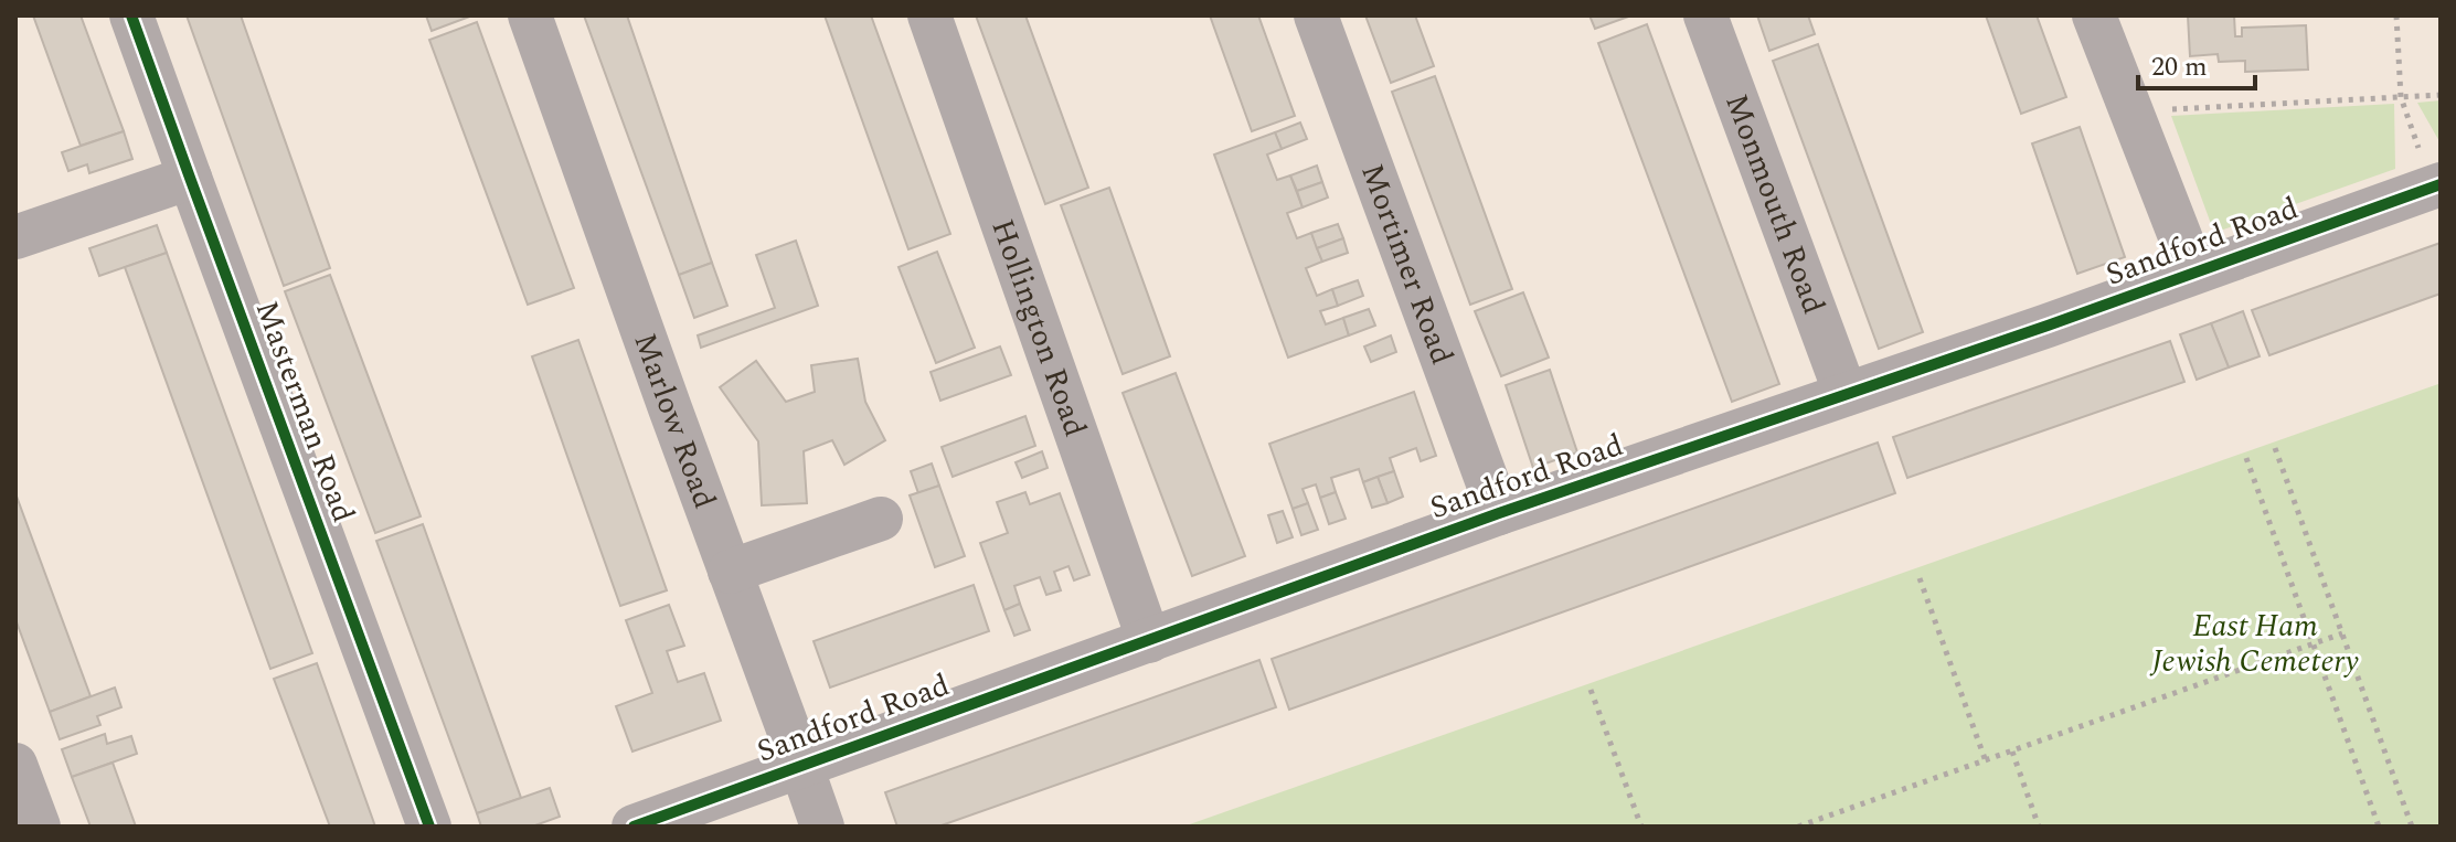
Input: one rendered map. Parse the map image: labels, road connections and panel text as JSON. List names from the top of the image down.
{
  "streets": {
    "street": [
      "Monmouth Road",
      "Sandford Road",
      "Mortimer Road",
      "Hollington Road",
      "Masterman Road",
      "Marlow Road"
    ]
  },
  "crossings": [
    ["Monmouth Road", "Sandford Road"],
    ["Sandford Road", "Mortimer Road"],
    ["Sandford Road", "Hollington Road"],
    ["Sandford Road", "Marlow Road"]
  ],
  "parks": ["East Ham Jewish Cemetery"],
  "scale_bar": "20 m"
}
